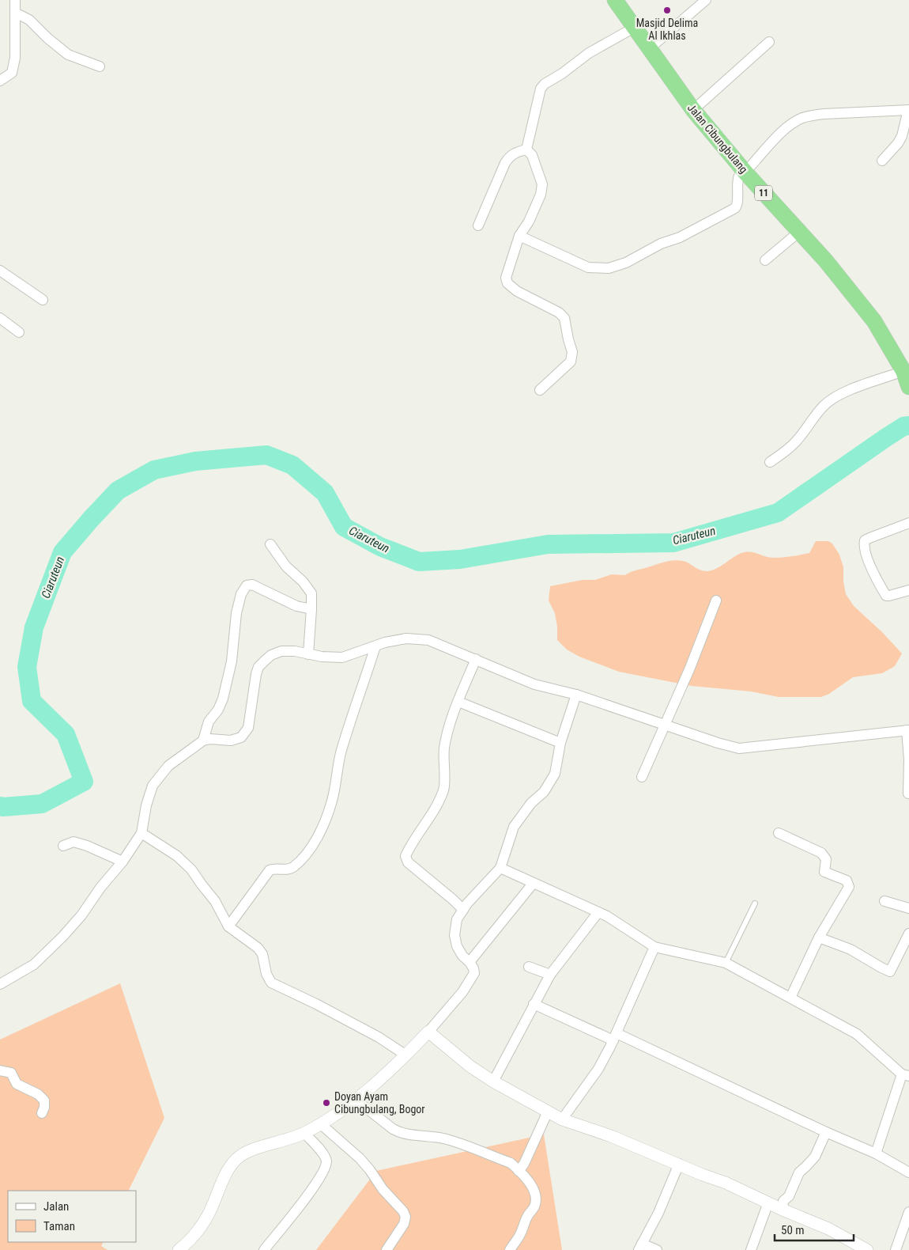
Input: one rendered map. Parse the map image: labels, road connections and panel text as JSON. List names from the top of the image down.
{
  "streets": {
    "highway": ["Jalan Cibungbulang", "11"]
  },
  "water": ["Ciaruteun"],
  "places": ["Masjid Delima Al Ikhlas", "Doyan Ayam Cibungbulang, Bogor"],
  "legend": ["Jalan", "Taman"],
  "scale_bar": "50 m"
}
